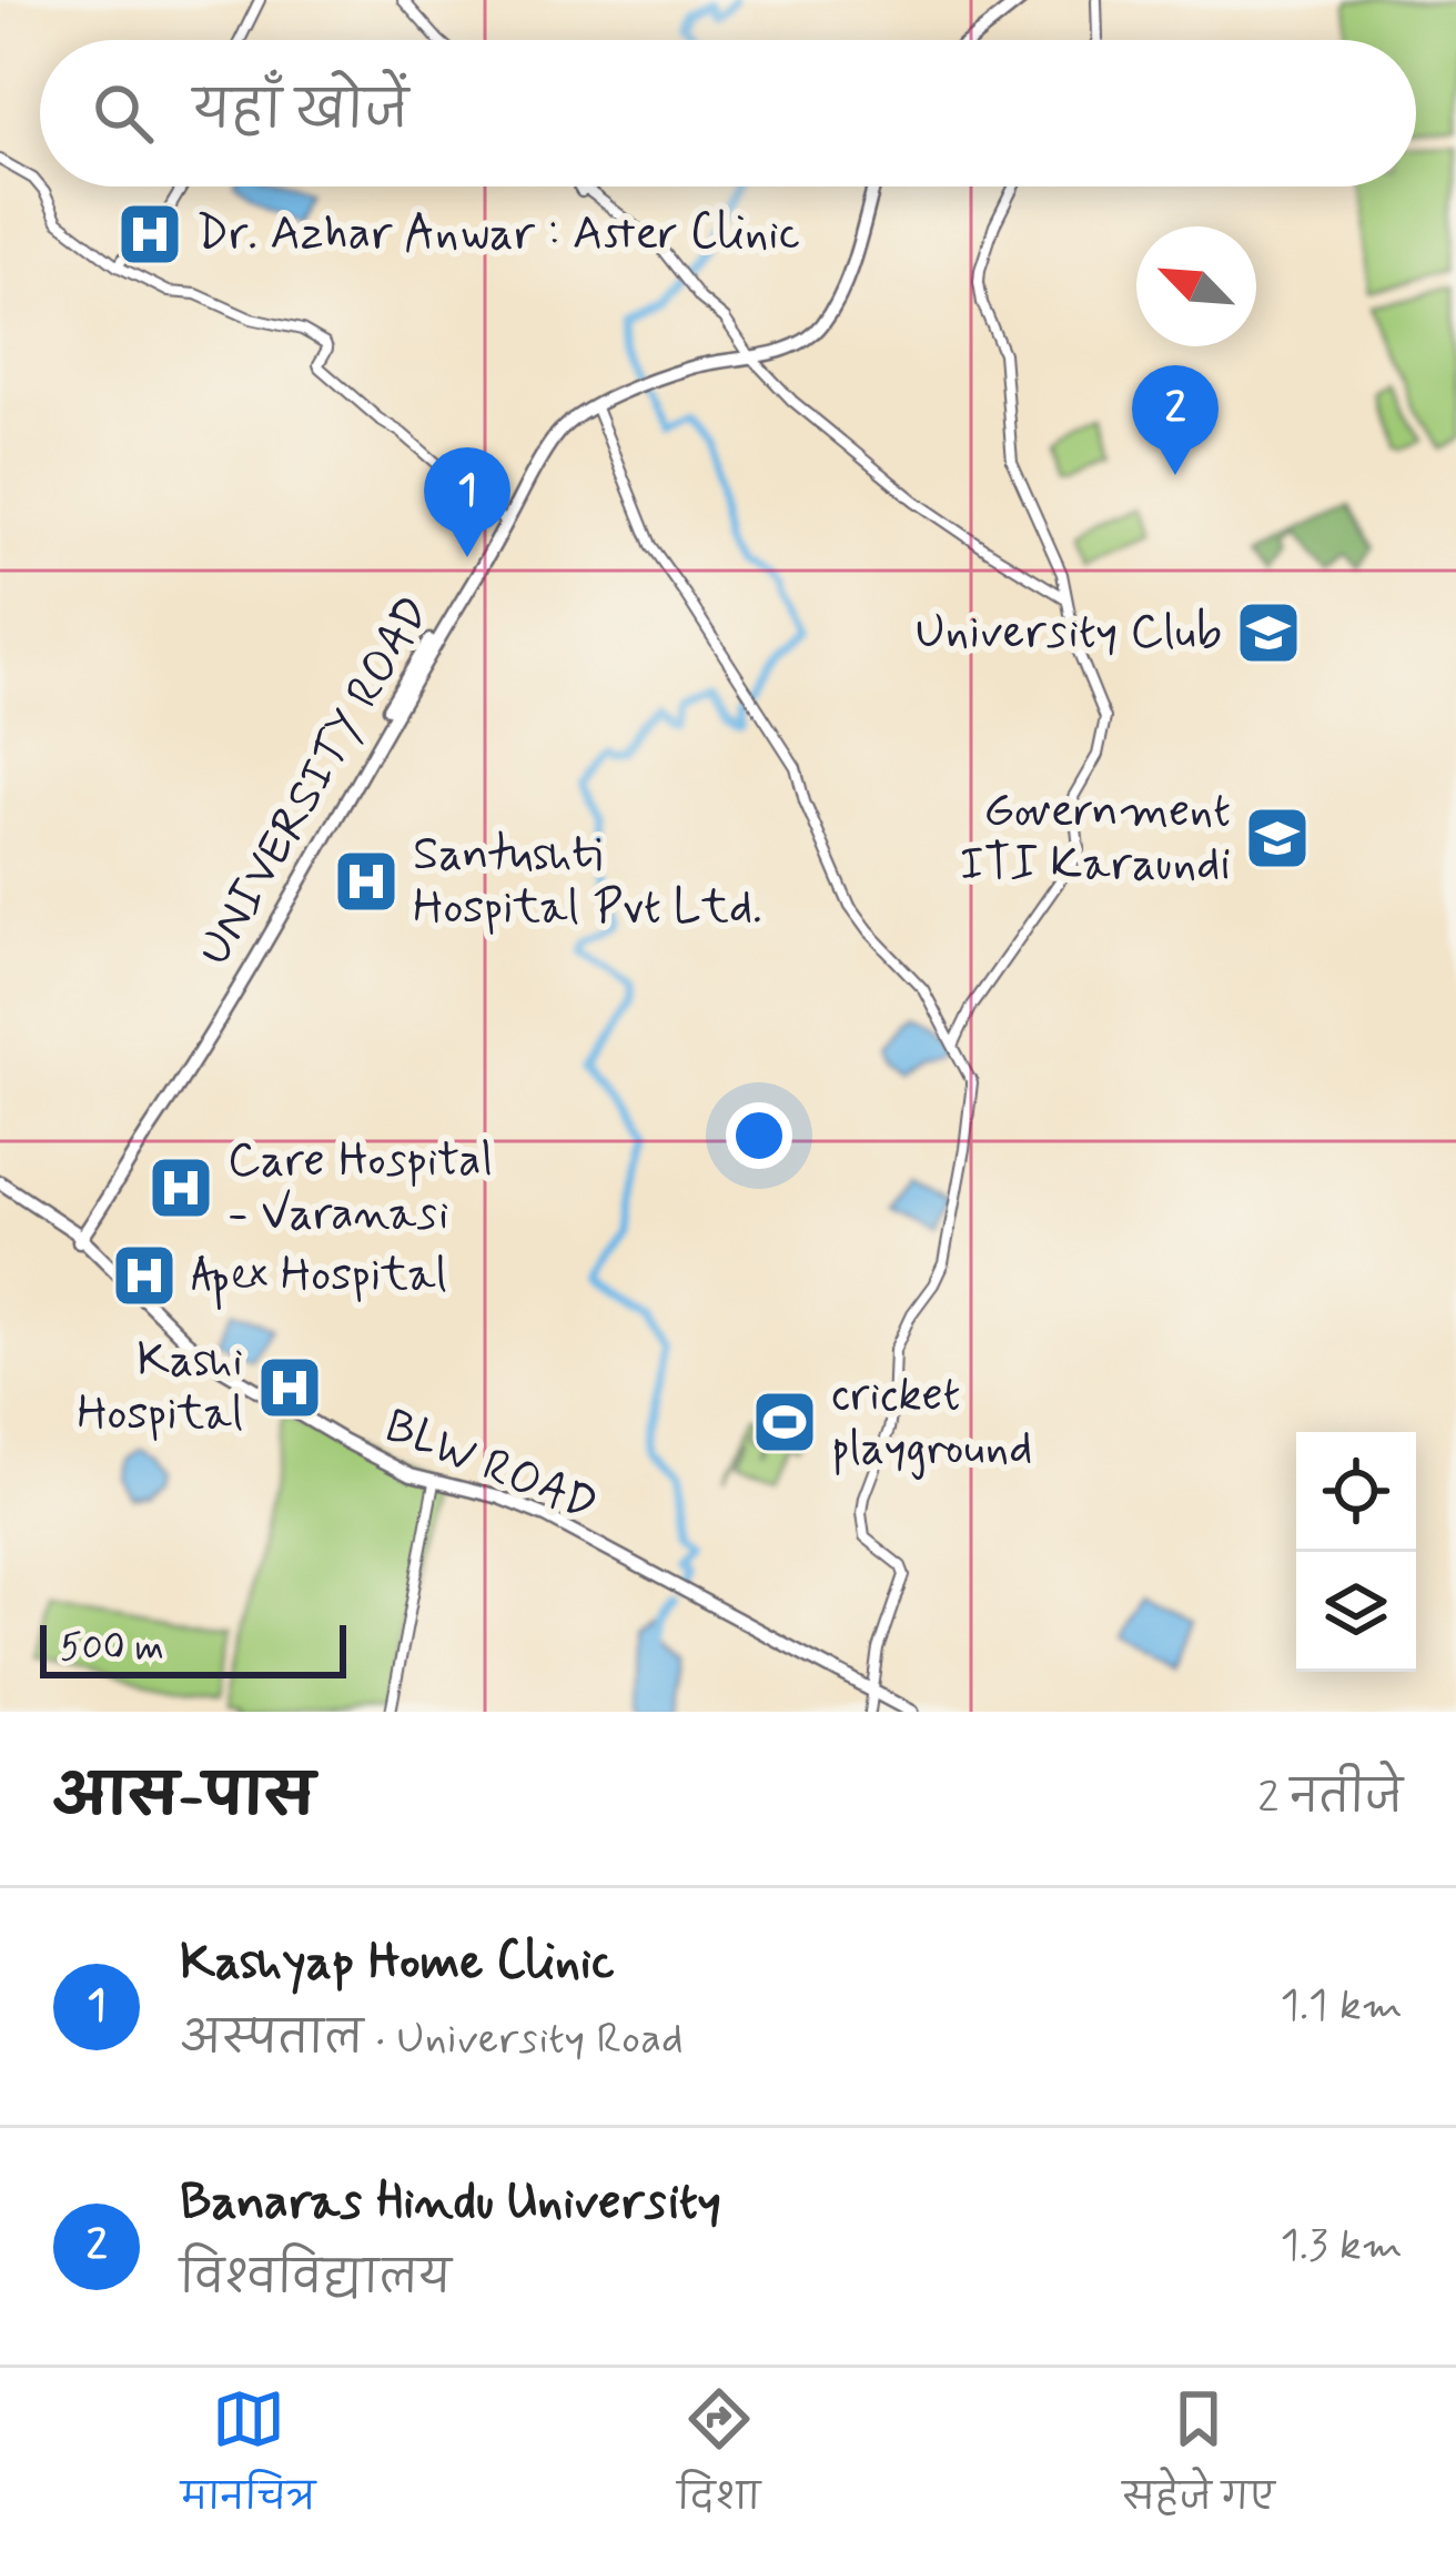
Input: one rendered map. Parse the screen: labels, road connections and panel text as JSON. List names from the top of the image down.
{
  "streets": {
    "main road": ["UNIVERSITY ROAD", "BLW ROAD"]
  },
  "crossings": [
    ["UNIVERSITY ROAD", "BLW ROAD"]
  ],
  "places": {
    "hospital": [
      "Dr. Azhar Anwar : Aster Clinic",
      "Santushti Hospital Pvt Ltd.",
      "Care Hospital - Varanasi",
      "Apex Hospital",
      "Kashi Hospital"
    ],
    "school or university": ["University Club", "Government ITI Karaundi"],
    "sports": ["cricket playground"]
  },
  "scale_bar": "500 m",
  "north": "top left",
  "page": {
    "search": "यहाँ खोजें",
    "pins": ["2", "1"],
    "scale": "500 m",
    "heading": ["आस-पास", "2 नतीजे"],
    "list": [
      {
        "mark": "1",
        "name": "Kashyap Home Clinic",
        "note": "अस्पताल · University Road",
        "value": "1.1 km"
      },
      {
        "mark": "2",
        "name": "Banaras Hindu University",
        "note": "विश्वविद्यालय",
        "value": "1.3 km"
      }
    ],
    "nav": ["मानचित्र", "दिशा", "सहेजे गए"]
  }
}
